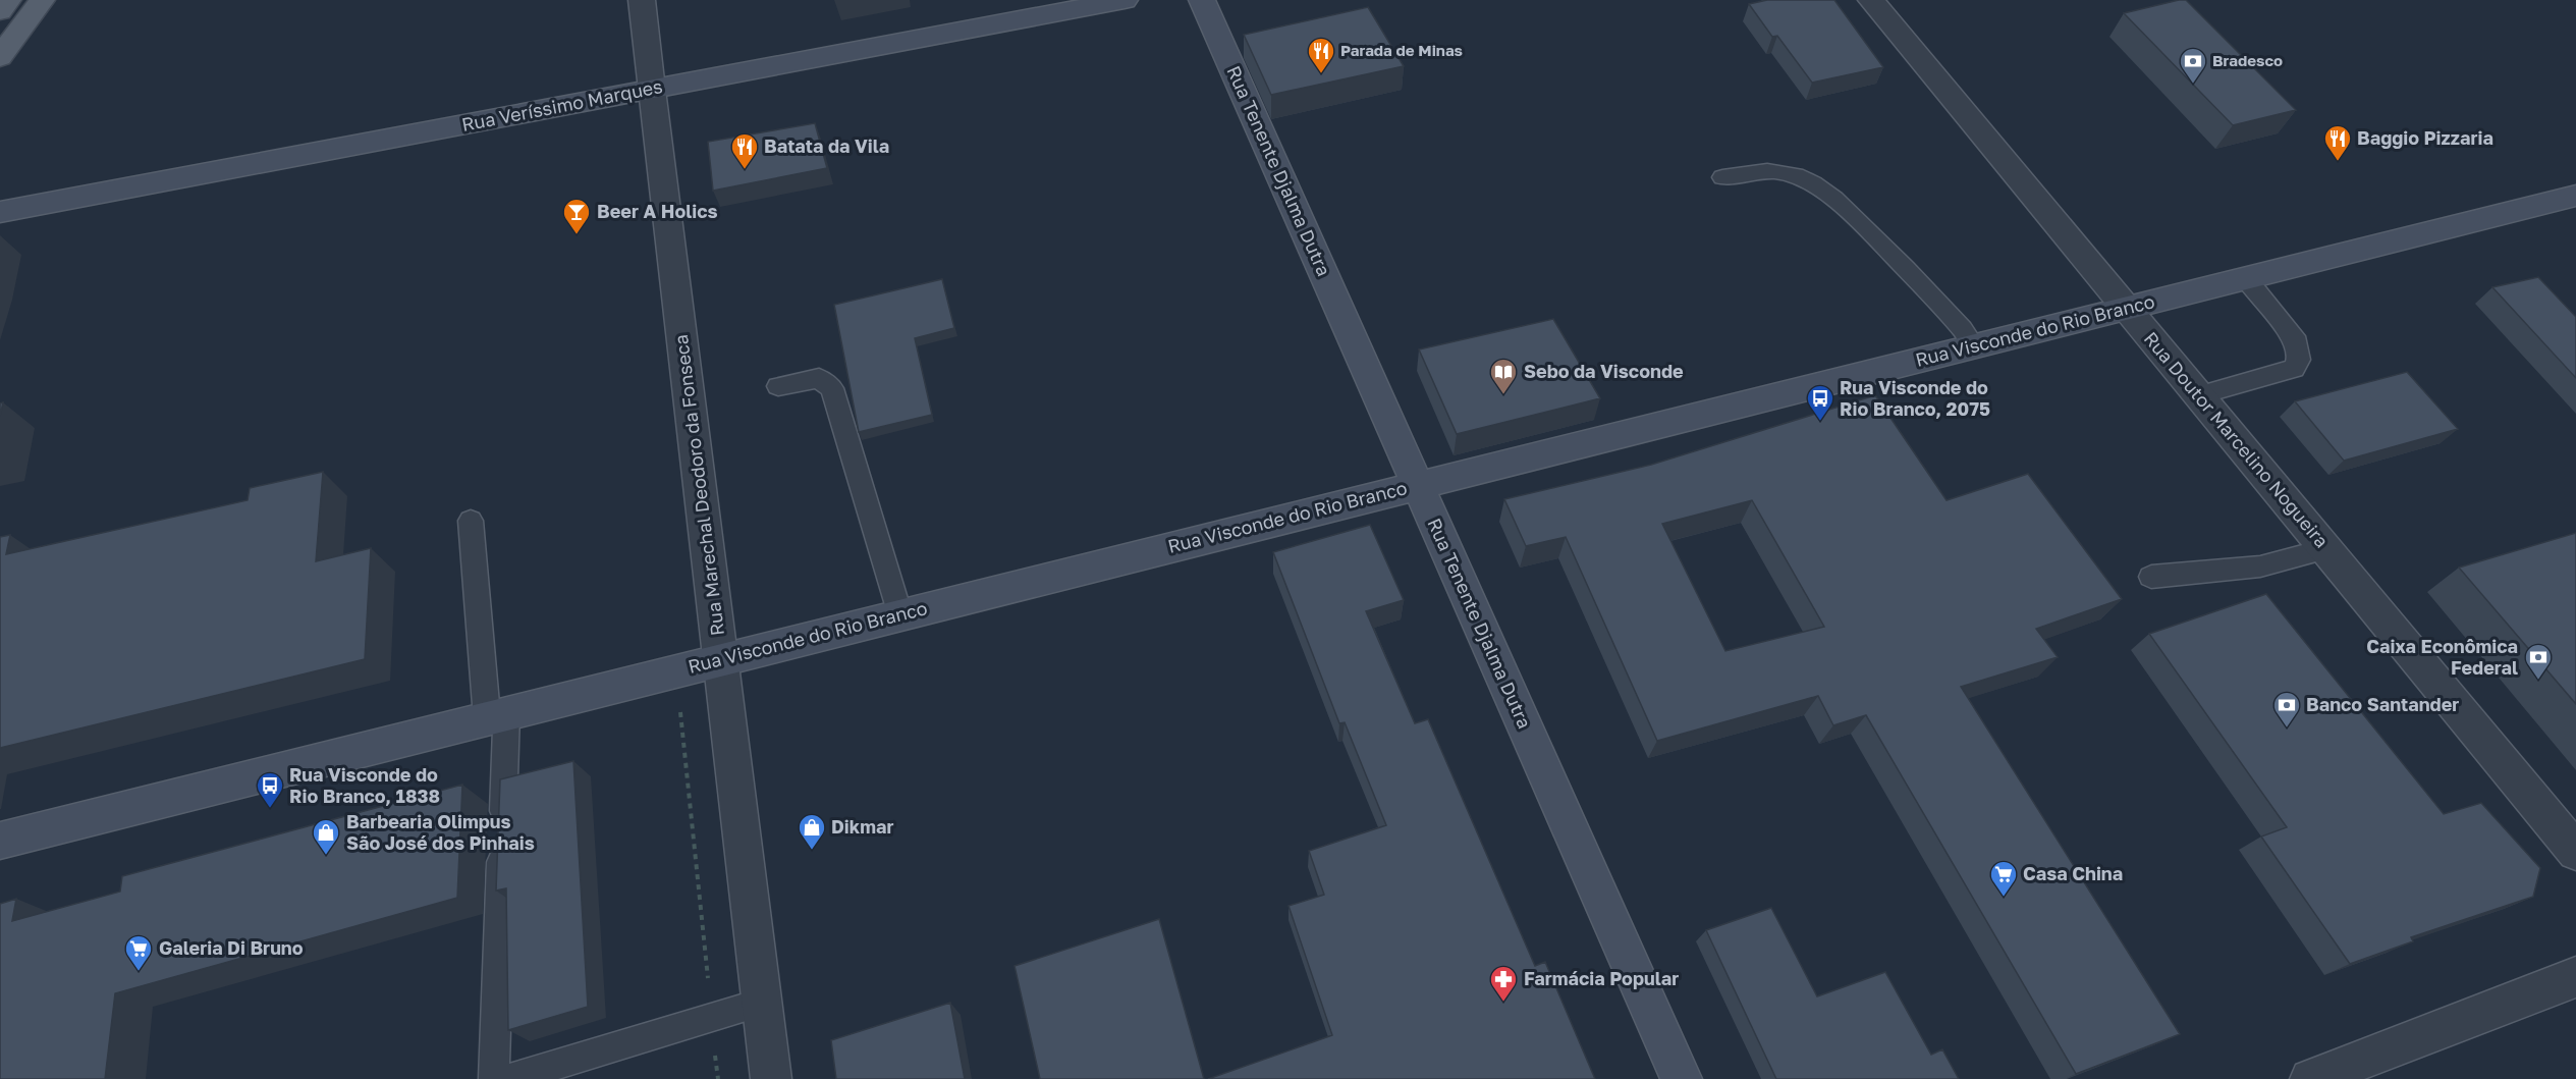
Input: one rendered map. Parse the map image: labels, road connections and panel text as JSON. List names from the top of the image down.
{
  "streets": {
    "main road": ["Rua Veríssimo Marques", "Rua Tenente Djalma Dutra", "Rua Visconde do Rio Branco"],
    "street": ["Rua Doutor Marcelino Nogueira", "Rua Marechal Deodoro da Fonseca"]
  },
  "crossings": [
    ["Rua Veríssimo Marques", "Rua Marechal Deodoro da Fonseca"],
    ["Rua Tenente Djalma Dutra", "Rua Visconde do Rio Branco"],
    ["Rua Visconde do Rio Branco", "Rua Doutor Marcelino Nogueira"],
    ["Rua Visconde do Rio Branco", "Rua Marechal Deodoro da Fonseca"]
  ],
  "places": {
    "restaurant": ["Parada de Minas", "Baggio Pizzaria", "Batata da Vila"],
    "bank": ["Bradesco", "Caixa Econômica Federal", "Banco Santander"],
    "bar": ["Beer A Holics"],
    "library": ["Sebo da Visconde"],
    "bus stop": ["Rua Visconde do Rio Branco, 2075", "Rua Visconde do Rio Branco, 1838"],
    "shop": ["Dikmar", "Barbearia Olimpus São José dos Pinhais"],
    "supermarket": ["Casa China", "Galeria Di Bruno"],
    "pharmacy": ["Farmácia Popular"]
  }
}
